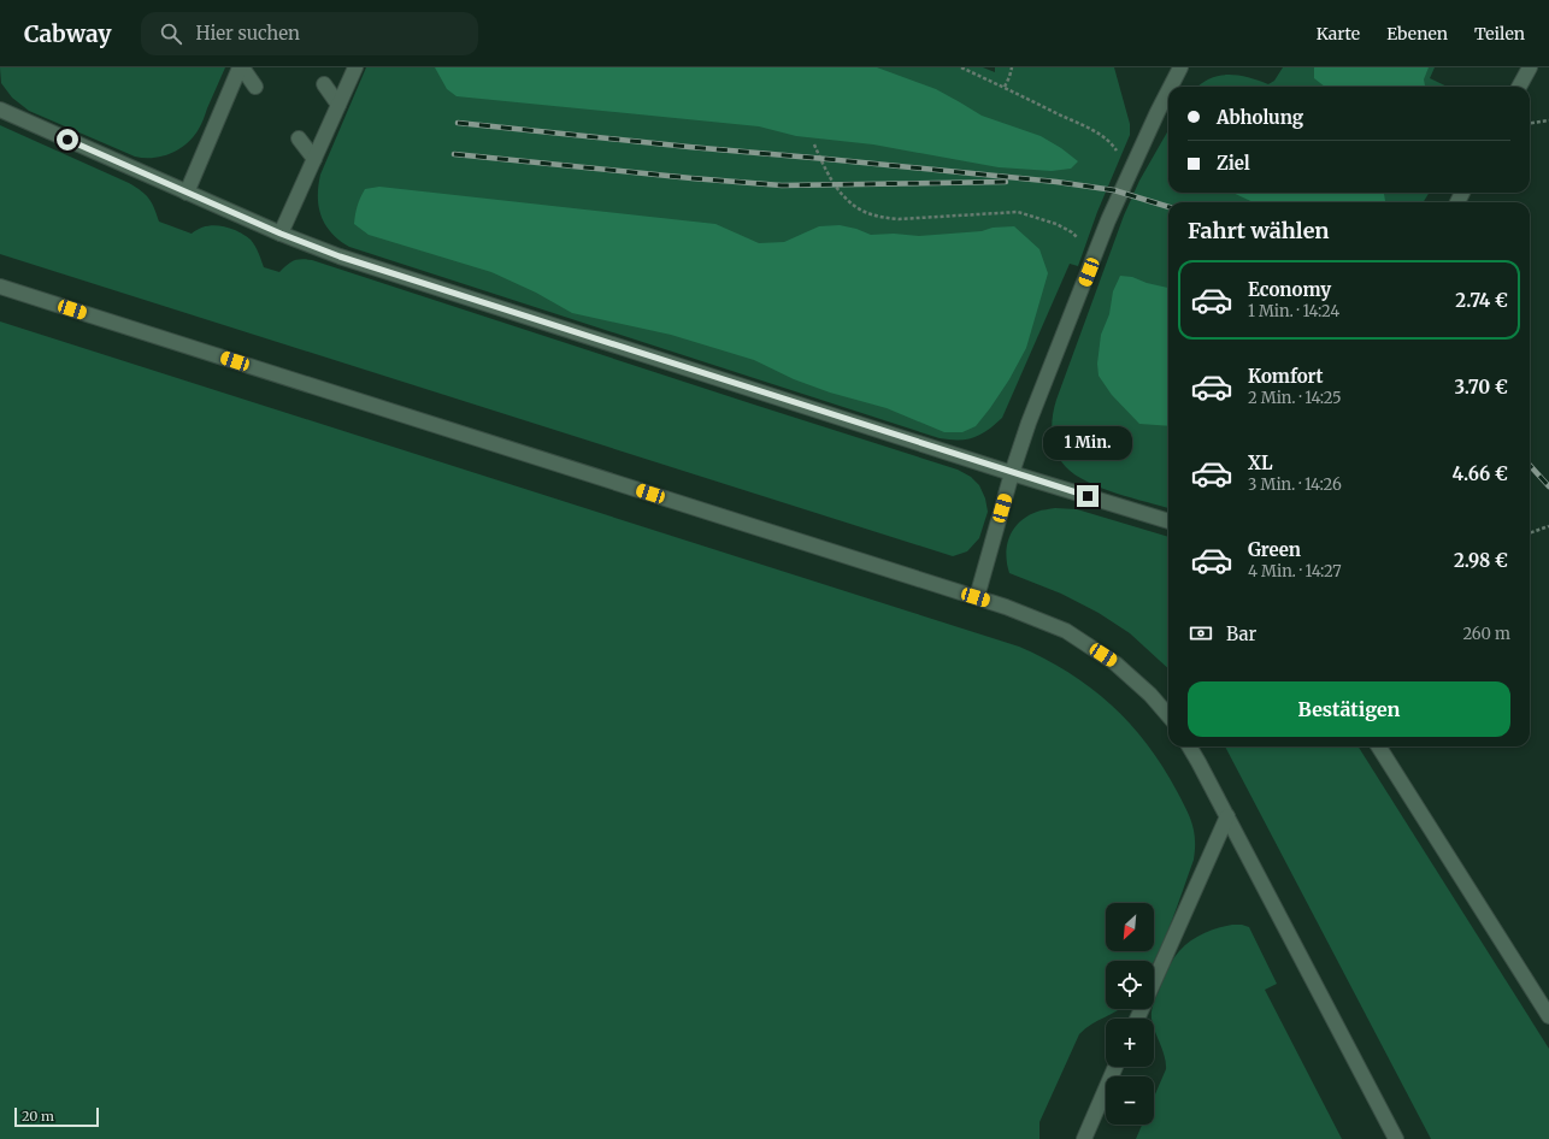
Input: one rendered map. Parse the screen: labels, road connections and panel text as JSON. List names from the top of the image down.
{
  "scale_bar": "20 m",
  "north": "bottom left",
  "page": {
    "header": "Cabway",
    "search": "Hier suchen",
    "nav": ["Karte", "Ebenen", "Teilen"],
    "banner": ["Abholung", "Ziel"],
    "heading": "Fahrt wählen",
    "list": [
      {
        "name": "Economy",
        "note": "1 Min. · 14:24",
        "value": "2.74 €"
      },
      {
        "name": "Komfort",
        "note": "2 Min. · 14:25",
        "value": "3.70 €"
      },
      {
        "name": "XL",
        "note": "3 Min. · 14:26",
        "value": "4.66 €"
      },
      {
        "name": "Green",
        "note": "4 Min. · 14:27",
        "value": "2.98 €"
      }
    ],
    "bubble": "1 Min.",
    "pay": ["Bar", "260 m"],
    "buttons": "Bestätigen",
    "map_buttons": ["+", "−"],
    "scale": "20 m"
  }
}
